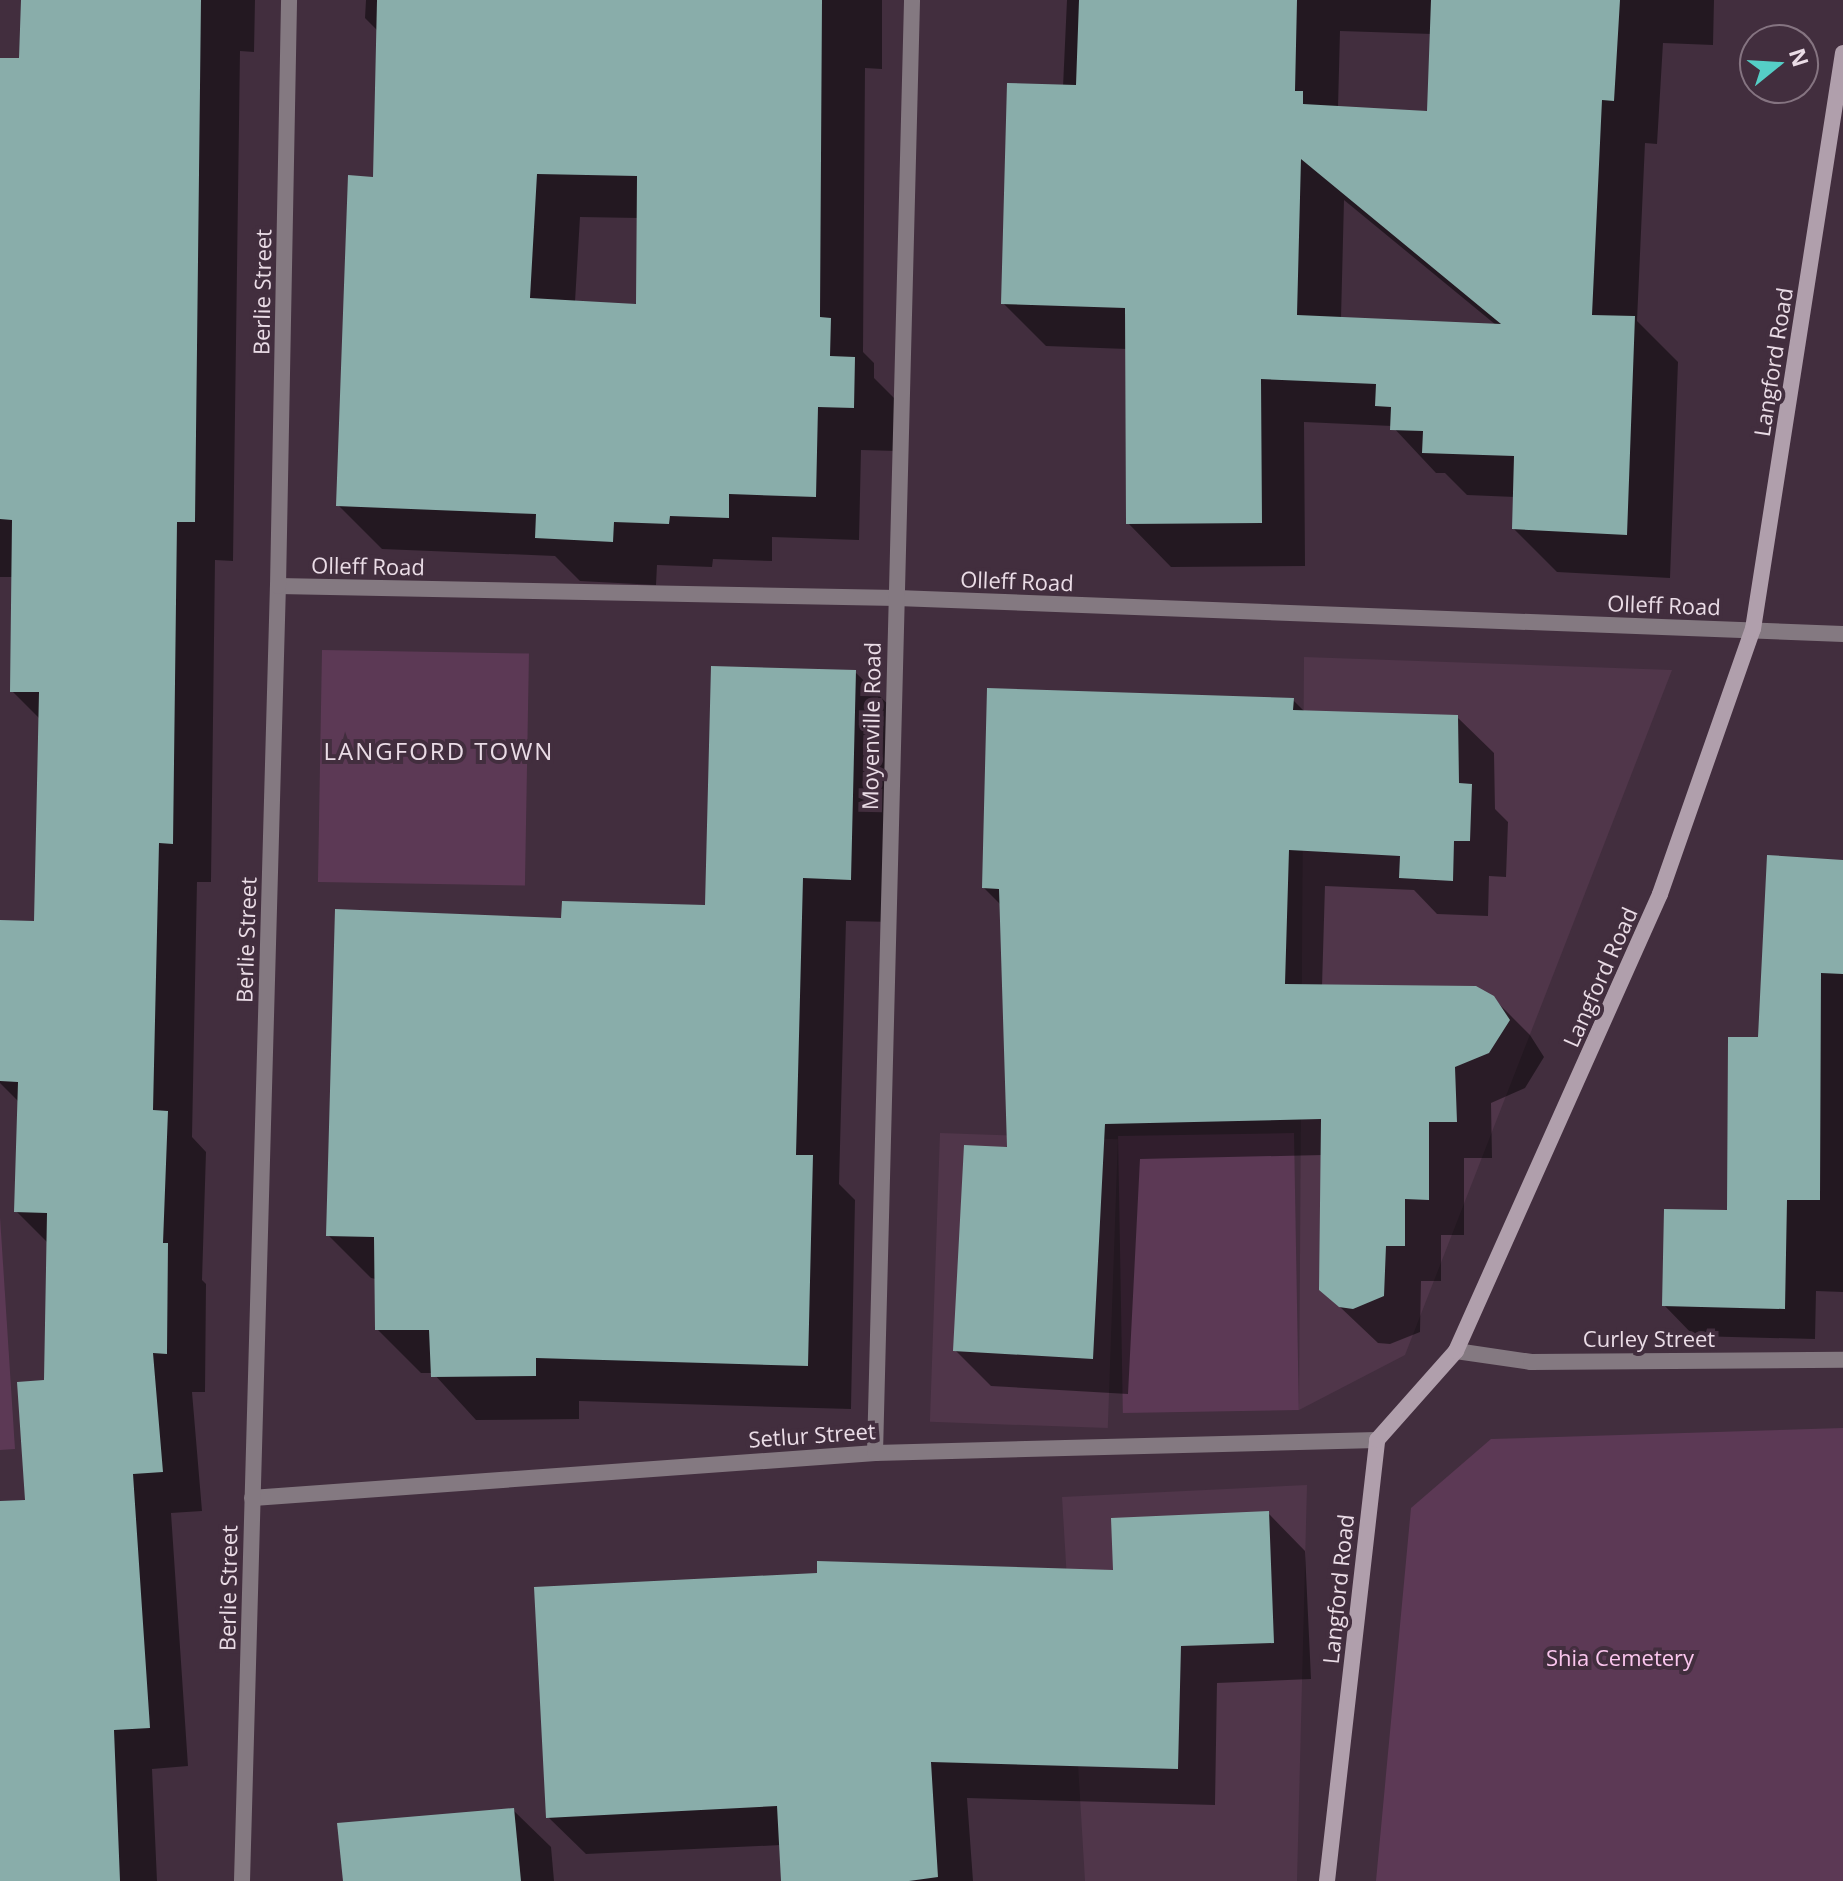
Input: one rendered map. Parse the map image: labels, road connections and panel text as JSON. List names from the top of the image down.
{
  "streets": {
    "street": [
      "Berlie Street",
      "Langford Road",
      "Olleff Road",
      "Moyenville Road",
      "Curley Street",
      "Setlur Street"
    ]
  },
  "crossings": [
    ["Berlie Street", "Olleff Road"],
    ["Berlie Street", "Setlur Street"],
    ["Langford Road", "Olleff Road"],
    ["Langford Road", "Curley Street"],
    ["Langford Road", "Setlur Street"],
    ["Olleff Road", "Moyenville Road"],
    ["Moyenville Road", "Setlur Street"]
  ],
  "districts": ["LANGFORD TOWN"],
  "parks": ["Shia Cemetery"],
  "north": "right"
}
